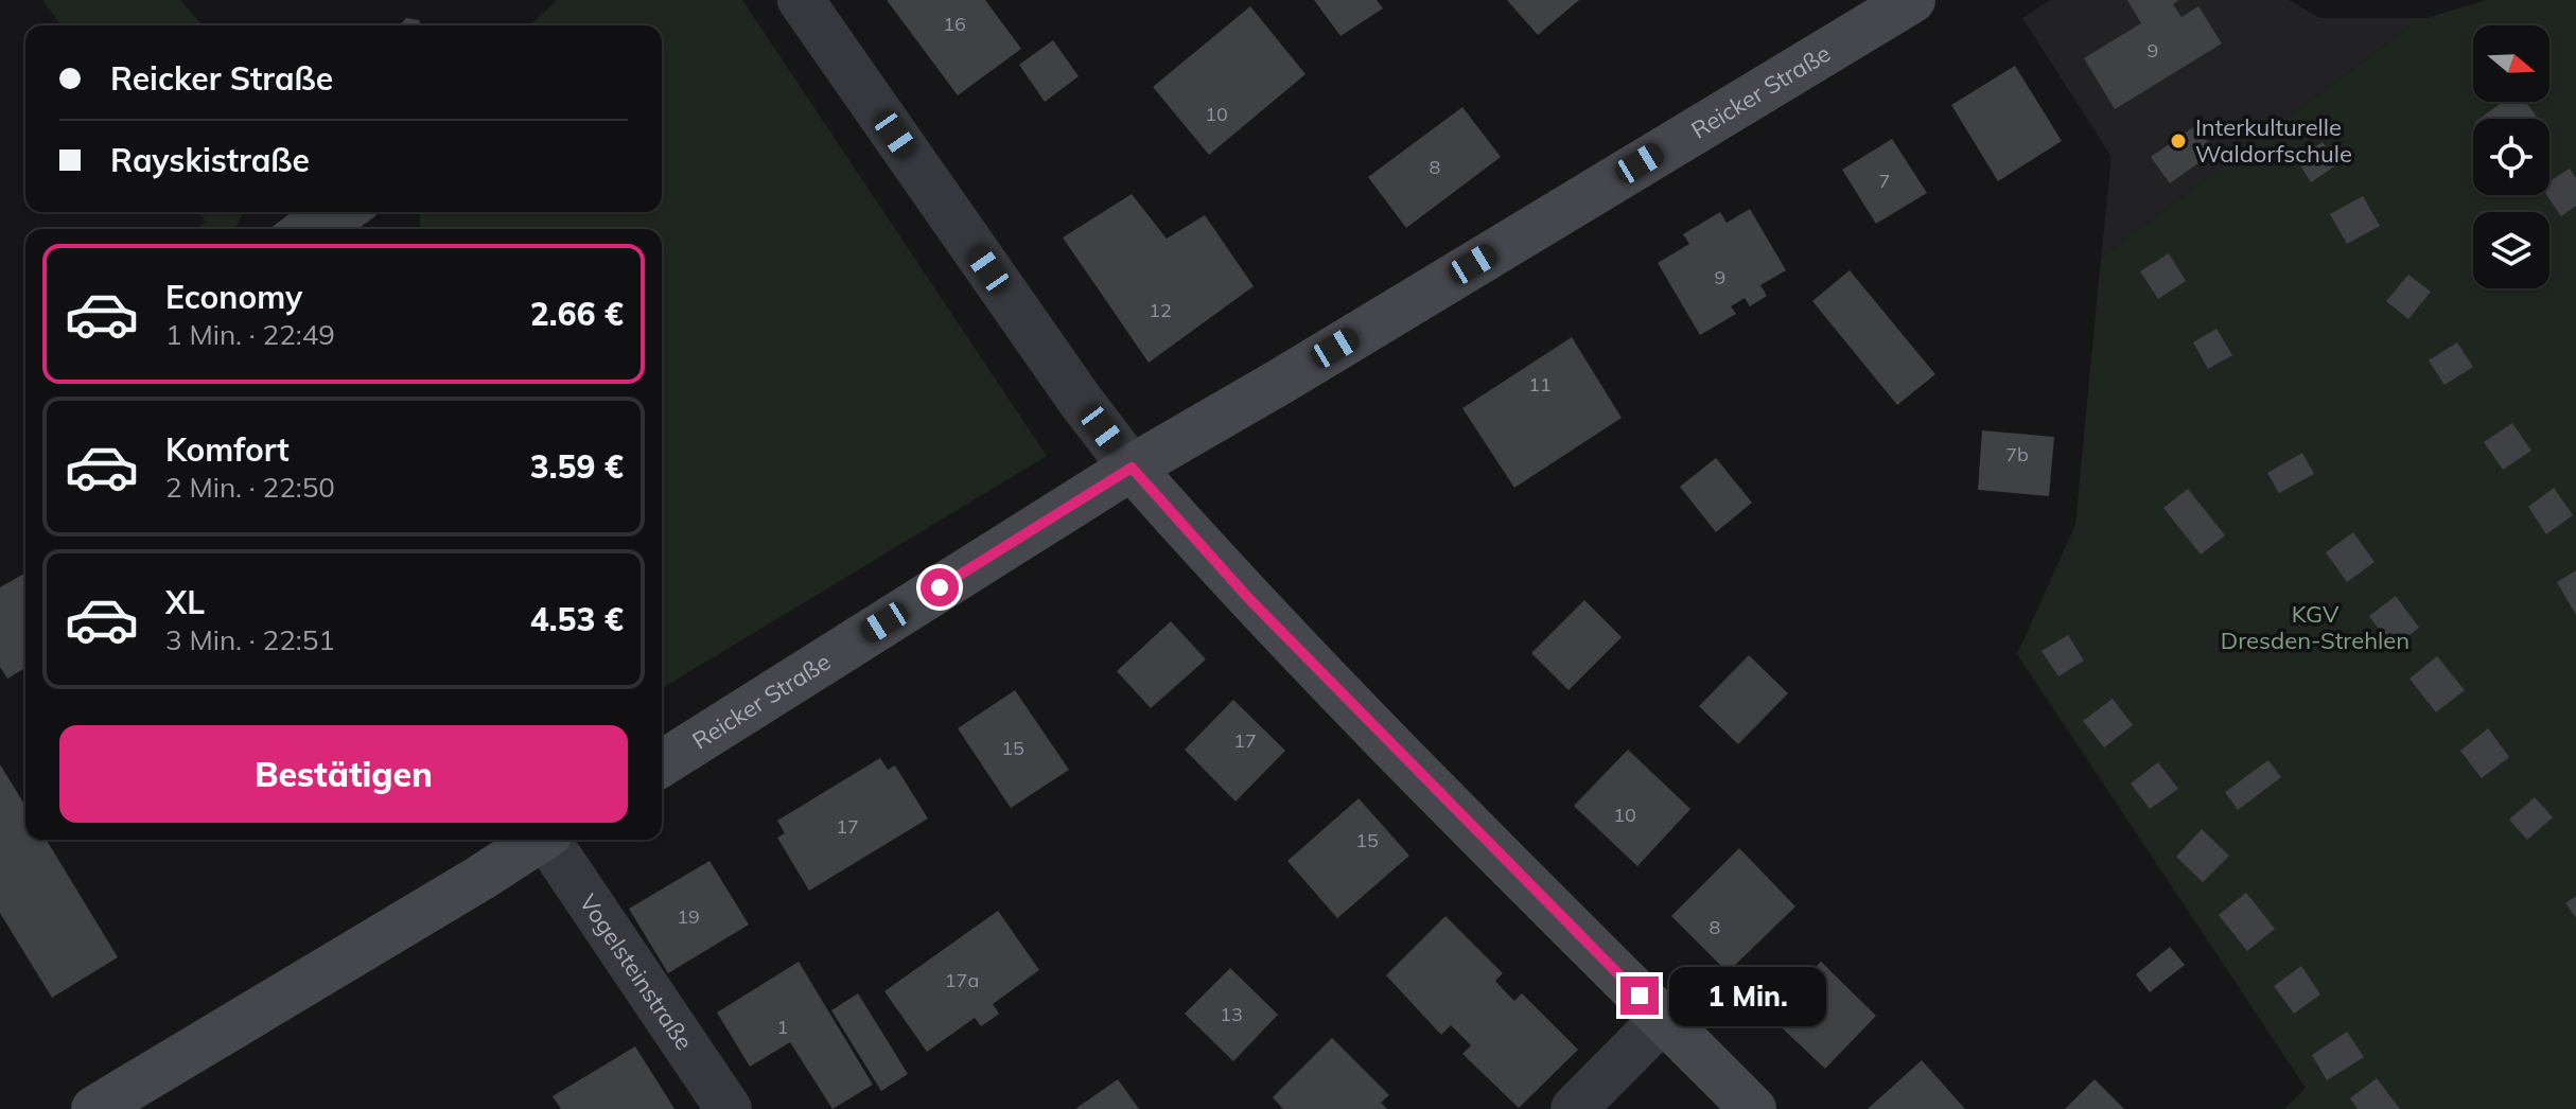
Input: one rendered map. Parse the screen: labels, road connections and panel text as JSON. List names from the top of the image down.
{
  "streets": {
    "street": ["Reicker Straße", "Vogelsteinstraße"]
  },
  "parks": ["KGV Dresden-Strehlen"],
  "places": ["Interkulturelle Waldorfschule"],
  "house_numbers": [
    "16",
    "9",
    "10",
    "8",
    "7",
    "9",
    "12",
    "11",
    "7b",
    "17",
    "15",
    "10",
    "17",
    "15",
    "19",
    "8",
    "17a",
    "13",
    "1"
  ],
  "north": "right",
  "page": {
    "banner": ["Reicker Straße", "Rayskistraße"],
    "list": [
      {
        "name": "Economy",
        "note": "1 Min. · 22:49",
        "value": "2.66 €"
      },
      {
        "name": "Komfort",
        "note": "2 Min. · 22:50",
        "value": "3.59 €"
      },
      {
        "name": "XL",
        "note": "3 Min. · 22:51",
        "value": "4.53 €"
      }
    ],
    "buttons": "Bestätigen",
    "bubble": "1 Min."
  }
}
